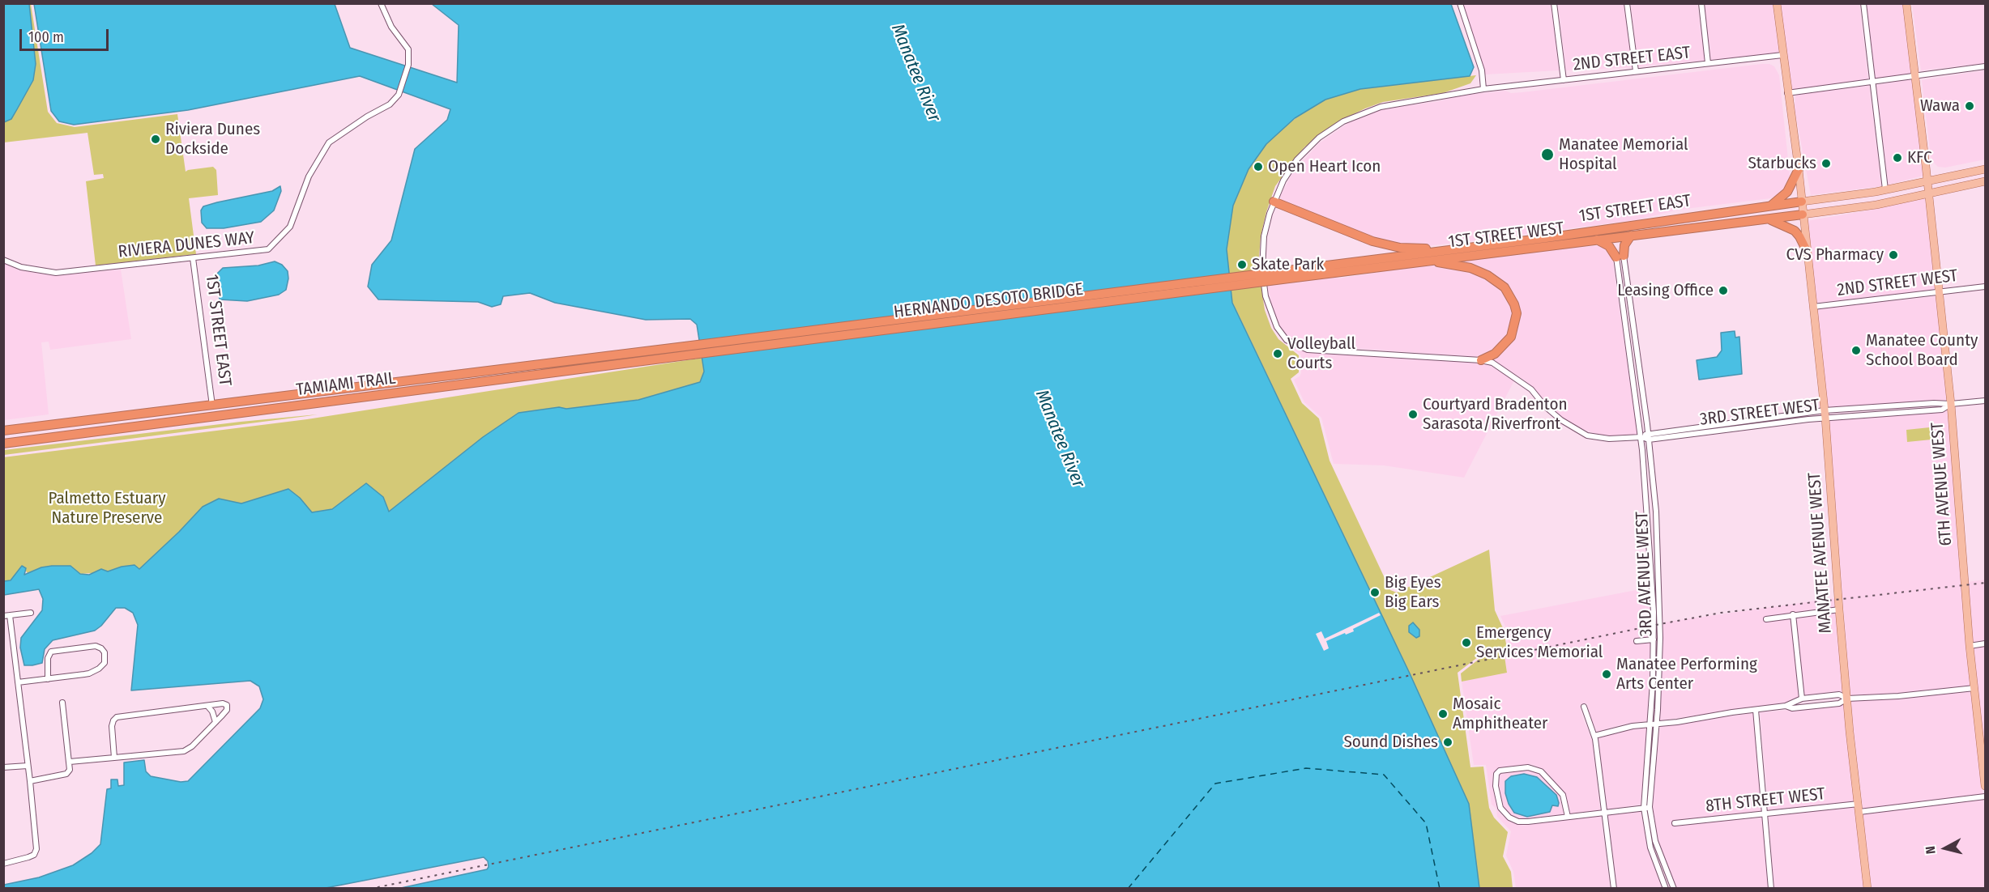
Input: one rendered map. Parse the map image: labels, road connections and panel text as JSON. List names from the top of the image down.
{
  "streets": {
    "highway": [
      "1ST STREET EAST",
      "1ST STREET WEST",
      "HERNANDO DESOTO BRIDGE",
      "TAMIAMI TRAIL"
    ],
    "main road": ["6TH AVENUE WEST", "MANATEE AVENUE WEST"],
    "street": [
      "2ND STREET EAST",
      "RIVIERA DUNES WAY",
      "2ND STREET WEST",
      "3RD STREET WEST",
      "3RD AVENUE WEST",
      "8TH STREET WEST"
    ]
  },
  "crossings": [
    ["2ND STREET EAST", "3RD STREET WEST"],
    ["2ND STREET EAST", "MANATEE AVENUE WEST"],
    ["1ST STREET EAST", "1ST STREET WEST"],
    ["1ST STREET EAST", "RIVIERA DUNES WAY"],
    ["1ST STREET EAST", "HERNANDO DESOTO BRIDGE"],
    ["1ST STREET EAST", "TAMIAMI TRAIL"],
    ["1ST STREET EAST", "6TH AVENUE WEST"],
    ["1ST STREET EAST", "MANATEE AVENUE WEST"],
    ["1ST STREET WEST", "HERNANDO DESOTO BRIDGE"],
    ["1ST STREET WEST", "6TH AVENUE WEST"],
    ["1ST STREET WEST", "MANATEE AVENUE WEST"],
    ["2ND STREET WEST", "6TH AVENUE WEST"],
    ["2ND STREET WEST", "MANATEE AVENUE WEST"],
    ["HERNANDO DESOTO BRIDGE", "TAMIAMI TRAIL"],
    ["3RD STREET WEST", "6TH AVENUE WEST"],
    ["3RD STREET WEST", "MANATEE AVENUE WEST"],
    ["3RD STREET WEST", "3RD AVENUE WEST"],
    ["MANATEE AVENUE WEST", "8TH STREET WEST"]
  ],
  "water": ["Manatee River"],
  "parks": ["Palmetto Estuary Nature Preserve"],
  "places": [
    "Wawa",
    "Riviera Dunes Dockside",
    "Manatee Memorial Hospital",
    "KFC",
    "Starbucks",
    "Open Heart Icon",
    "CVS Pharmacy",
    "Skate Park",
    "Leasing Office",
    "Manatee County School Board",
    "Volleyball Courts",
    "Courtyard Bradenton Sarasota/Riverfront",
    "Big Eyes Big Ears",
    "Emergency Services Memorial",
    "Manatee Performing Arts Center",
    "Mosaic Amphitheater",
    "Sound Dishes"
  ],
  "scale_bar": "100 m",
  "north": "left"
}
